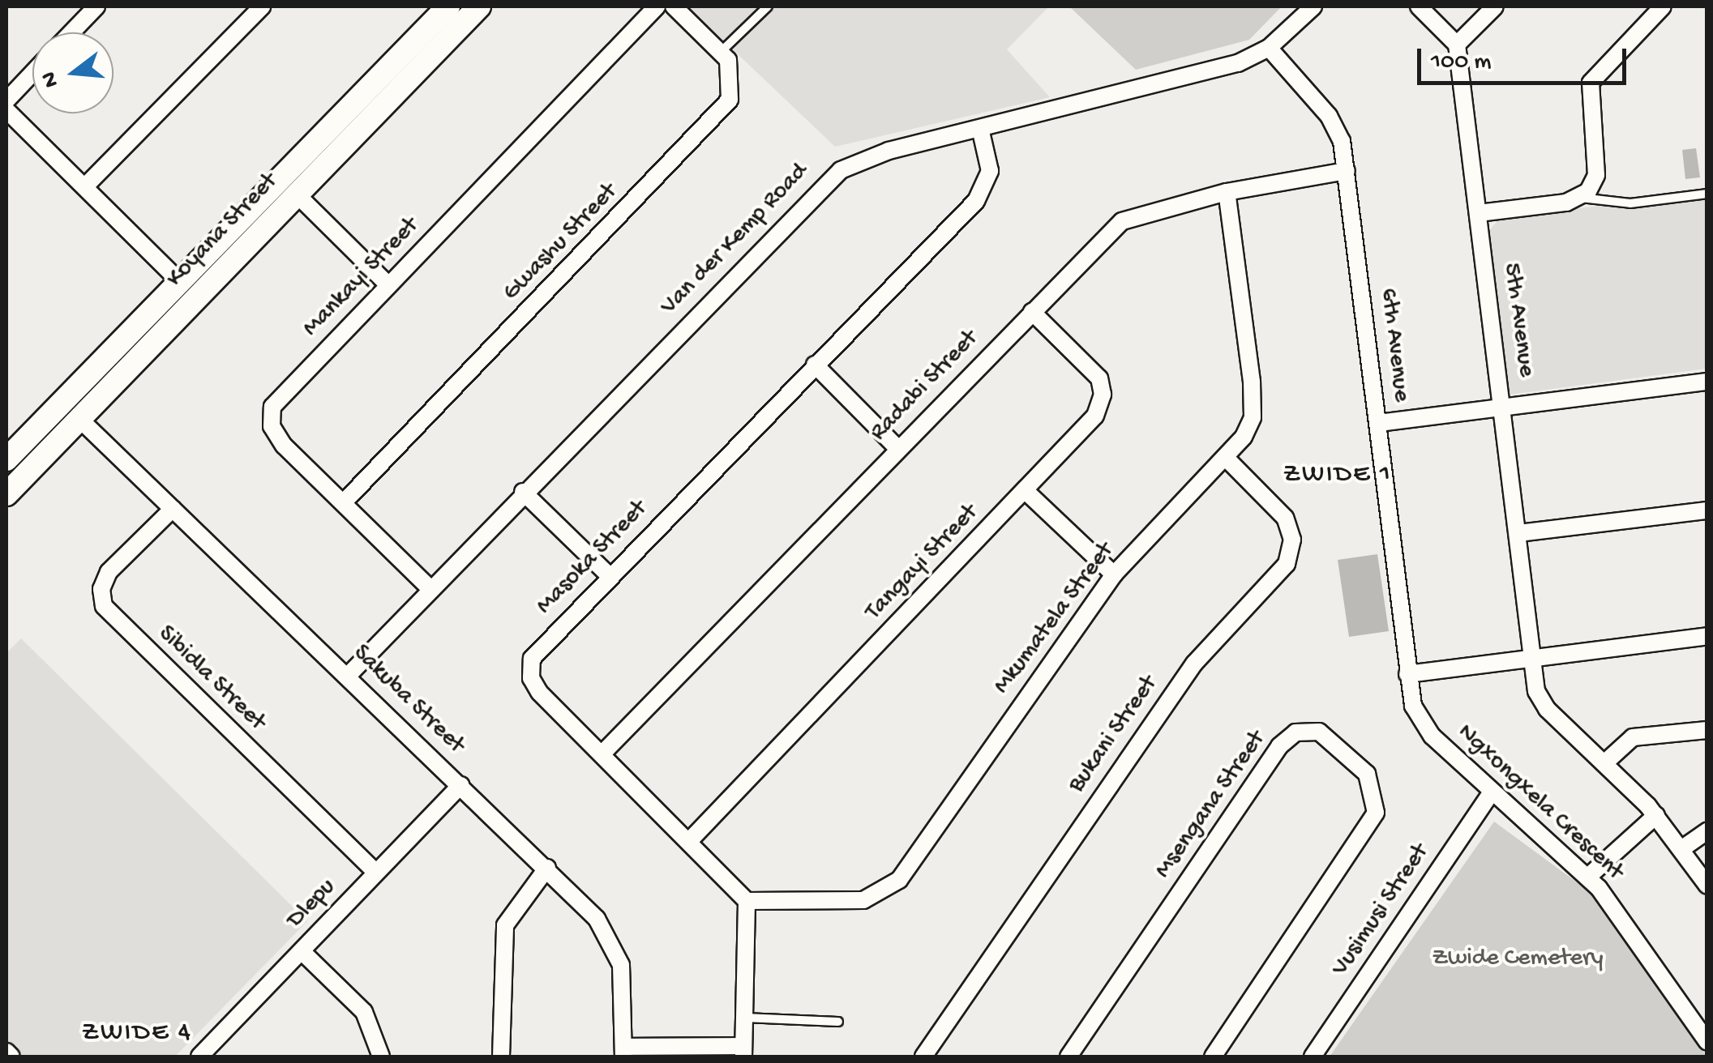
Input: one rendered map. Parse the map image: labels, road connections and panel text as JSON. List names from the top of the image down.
{
  "streets": {
    "main road": ["Koyana Street"],
    "street": [
      "Van der Kemp Road",
      "Gwashu Street",
      "Mankayi Street",
      "5th Avenue",
      "6th Avenue",
      "Radabi Street",
      "Masoka Street",
      "Tangayi Street",
      "Mkumatela Street",
      "Sibidla Street",
      "Sakuba Street",
      "Bukani Street",
      "Ngxongxela Crescent",
      "Msengana Street",
      "Dlepu",
      "Vusimusi Street"
    ]
  },
  "crossings": [
    ["Koyana Street", "Sakuba Street"],
    ["Van der Kemp Road", "Mankayi Street"],
    ["Van der Kemp Road", "6th Avenue"],
    ["Van der Kemp Road", "Masoka Street"],
    ["Van der Kemp Road", "Sakuba Street"],
    ["Gwashu Street", "Mankayi Street"],
    ["6th Avenue", "Radabi Street"],
    ["6th Avenue", "Ngxongxela Crescent"],
    ["Radabi Street", "Masoka Street"],
    ["Radabi Street", "Tangayi Street"],
    ["Radabi Street", "Mkumatela Street"],
    ["Masoka Street", "Tangayi Street"],
    ["Masoka Street", "Mkumatela Street"],
    ["Mkumatela Street", "Bukani Street"],
    ["Sibidla Street", "Sakuba Street"],
    ["Sibidla Street", "Dlepu"],
    ["Sakuba Street", "Dlepu"],
    ["Ngxongxela Crescent", "Vusimusi Street"]
  ],
  "districts": ["ZWIDE 1", "ZWIDE 4"],
  "parks": ["Zwide Cemetery"],
  "scale_bar": "100 m",
  "north": "left"
}
